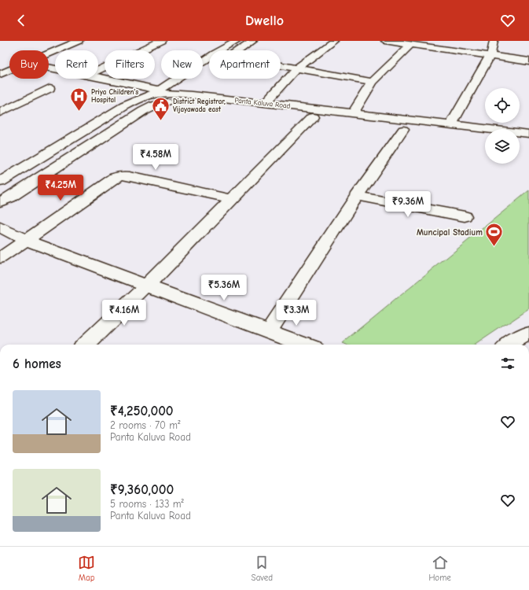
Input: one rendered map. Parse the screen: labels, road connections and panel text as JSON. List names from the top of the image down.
{
  "streets": {
    "street": ["Panta Kaluva Road"]
  },
  "places": {
    "hospital": ["Priya Children's Hospital"],
    "public building": ["District Registrar, Vijayawada east"],
    "sports": ["Muncipal Stadium"]
  },
  "page": {
    "header": "Dwello",
    "chip": [
      "Buy",
      "Rent",
      "Filters",
      "New",
      "Apartment"
    ],
    "price": [
      "₹4.58M",
      "₹4.25M",
      "₹9.36M",
      "₹5.36M",
      "₹4.16M",
      "₹3.3M"
    ],
    "heading": "6 homes",
    "list": [
      {
        "name": "₹4,250,000",
        "note": "2 rooms · 70 m² · Panta Kaluva Road"
      },
      {
        "name": "₹9,360,000",
        "note": "5 rooms · 133 m² · Panta Kaluva Road"
      }
    ],
    "tabs": ["Map", "Saved", "Home"]
  }
}
